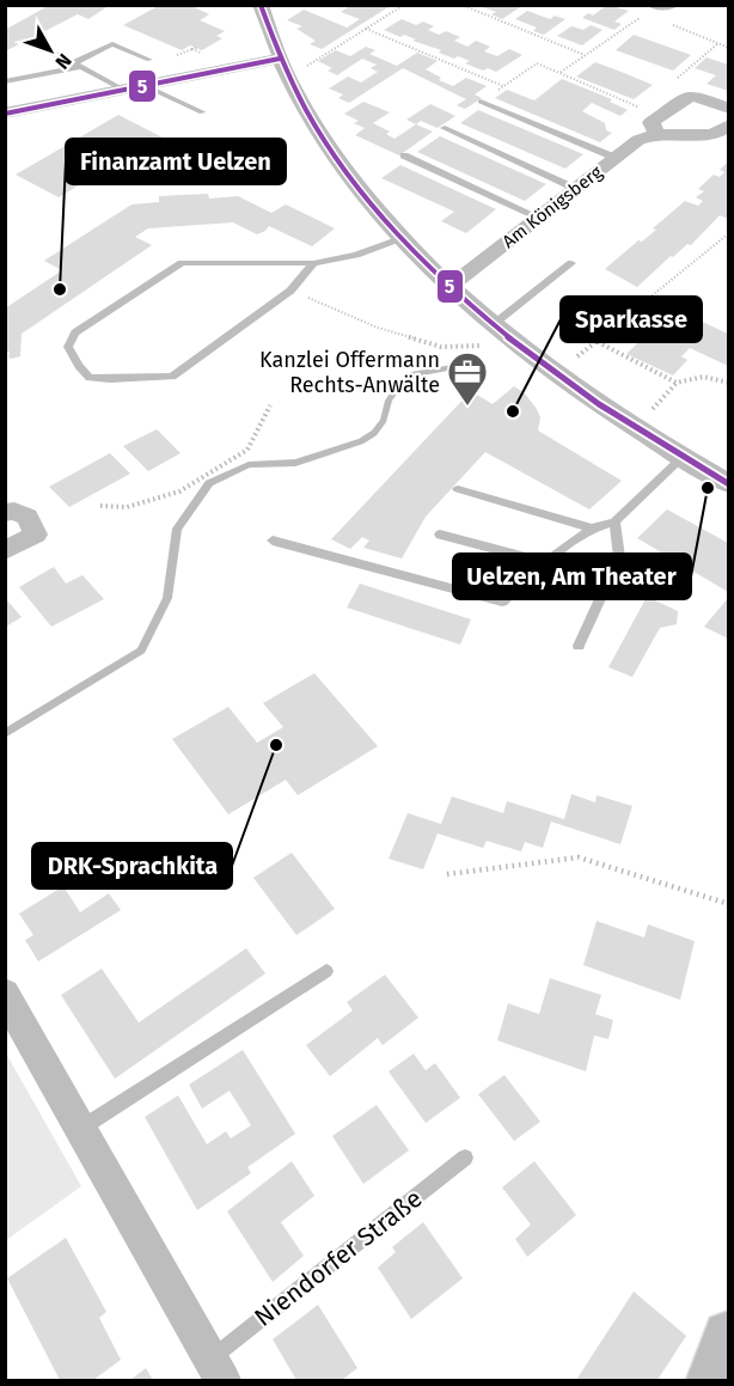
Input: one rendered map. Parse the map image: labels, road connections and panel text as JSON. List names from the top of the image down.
{
  "streets": {
    "street": ["Am Königsberg", "Niendorfer Straße"]
  },
  "places": {
    "other": [
      "Finanzamt Uelzen",
      "Sparkasse",
      "Uelzen, Am Theater",
      "DRK-Sprachkita"
    ],
    "office": ["Kanzlei Offermann Rechts-Anwälte"]
  },
  "lines": ["transit line 5"],
  "north": "bottom right"
}
